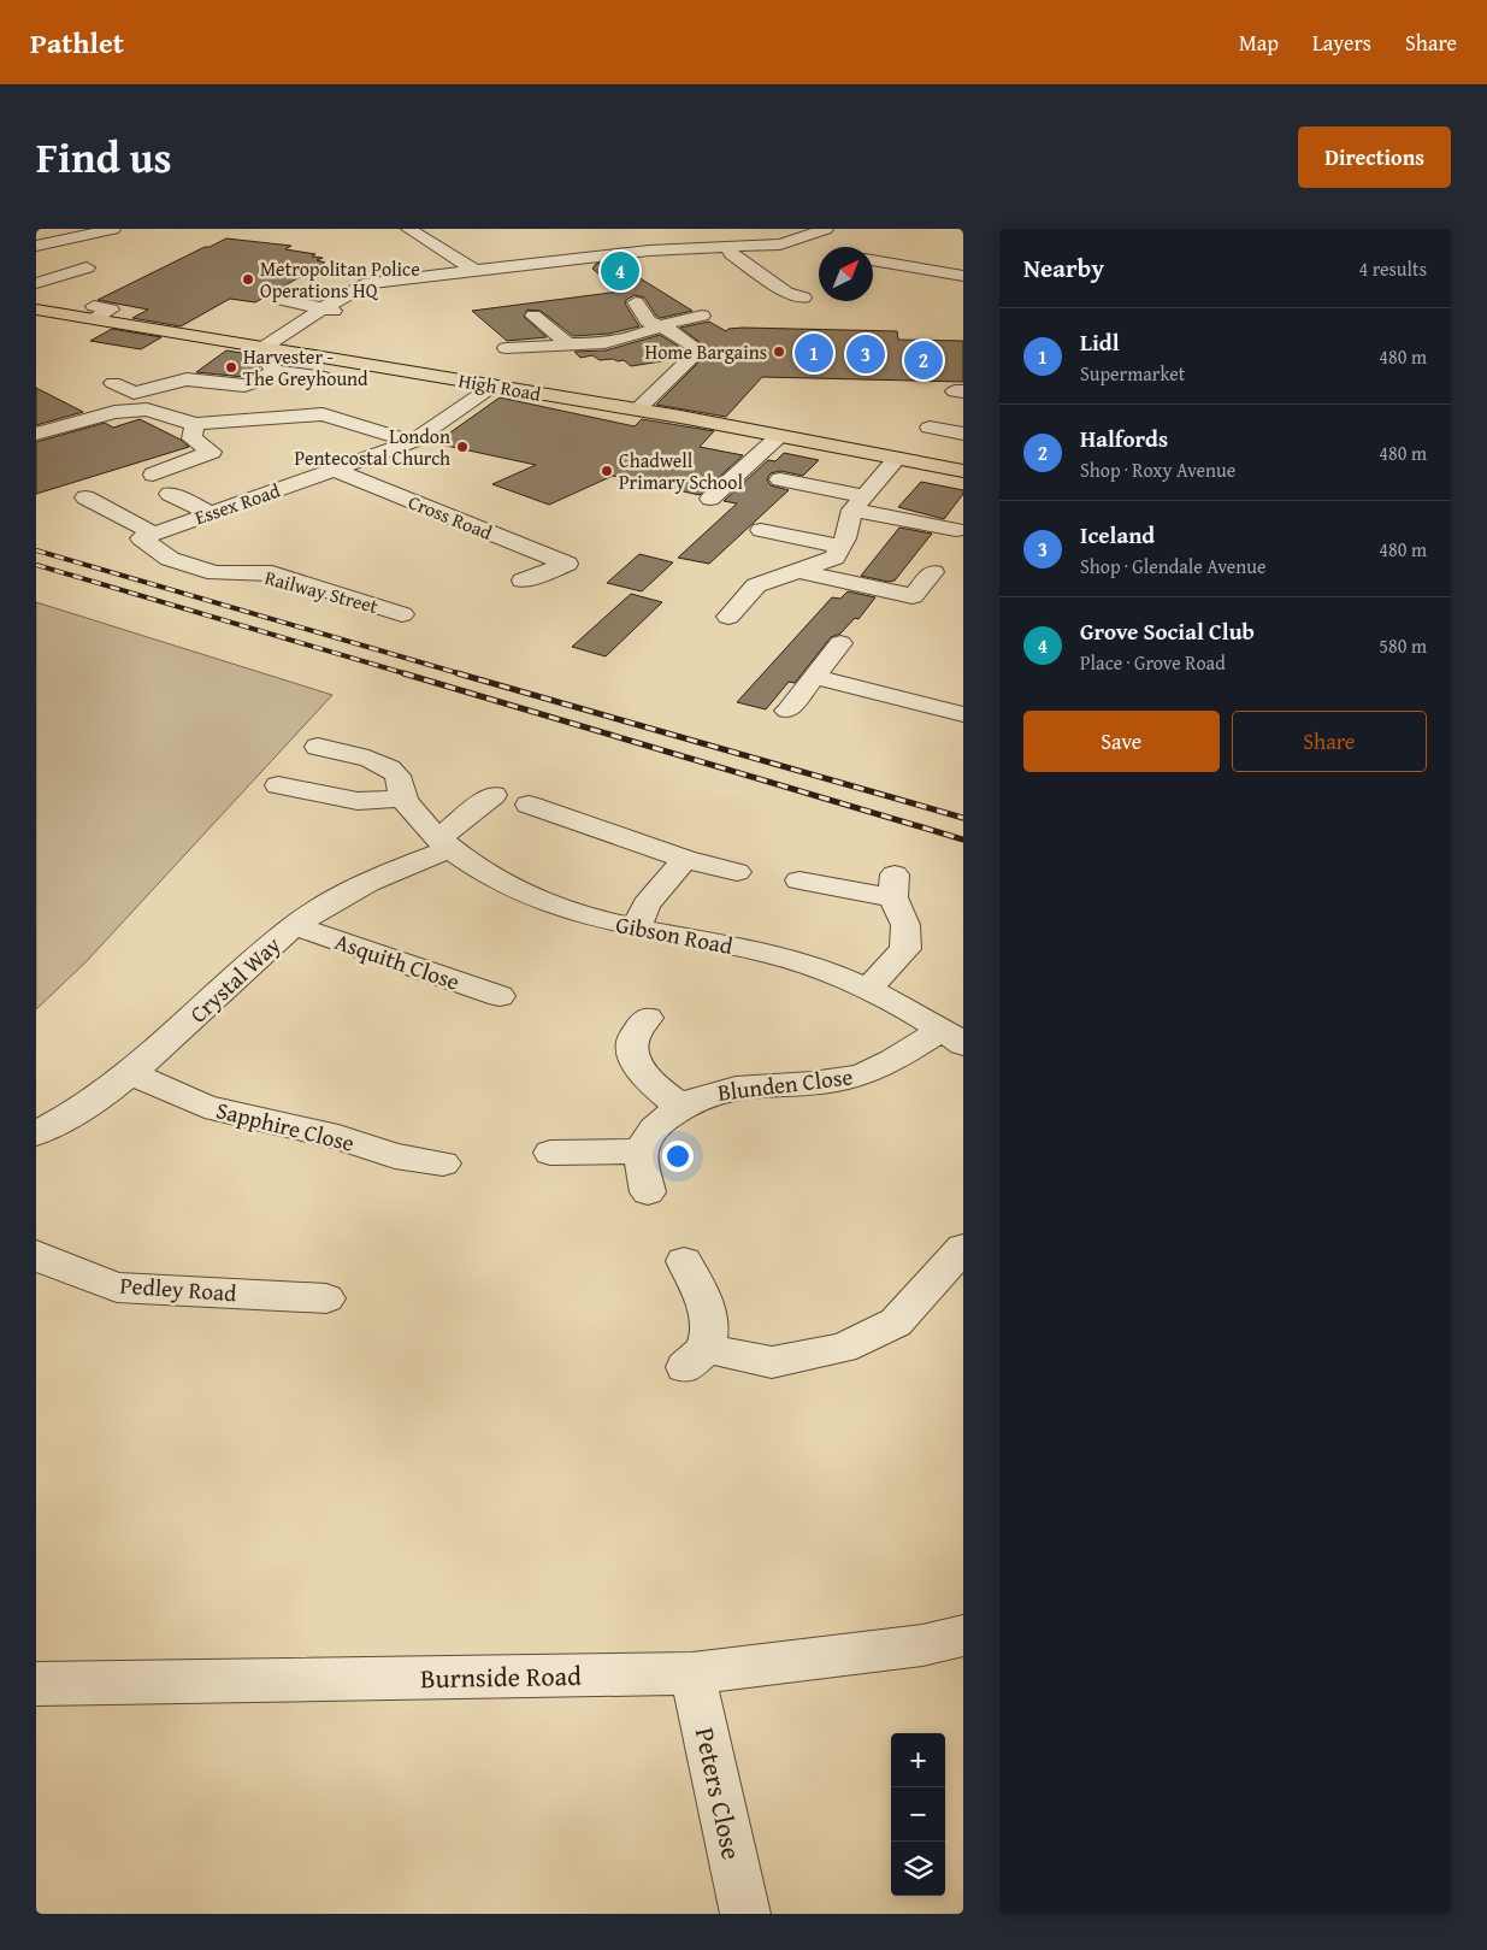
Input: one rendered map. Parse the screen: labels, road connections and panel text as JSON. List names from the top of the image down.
{
  "streets": {
    "main road": ["High Road"],
    "street": [
      "Essex Road",
      "Cross Road",
      "Railway Street",
      "Gibson Road",
      "Asquith Close",
      "Crystal Way",
      "Blunden Close",
      "Sapphire Close",
      "Pedley Road",
      "Burnside Road",
      "Peters Close"
    ]
  },
  "crossings": [
    ["High Road", "Essex Road"],
    ["Essex Road", "Cross Road"],
    ["Essex Road", "Railway Street"],
    ["Gibson Road", "Crystal Way"],
    ["Gibson Road", "Blunden Close"],
    ["Asquith Close", "Crystal Way"],
    ["Crystal Way", "Sapphire Close"],
    ["Burnside Road", "Peters Close"]
  ],
  "places": [
    "Metropolitan Police Operations HQ",
    "Home Bargains",
    "Harvester - The Greyhound",
    "London Pentecostal Church",
    "Chadwell Primary School"
  ],
  "north": "top right",
  "page": {
    "header": "Pathlet",
    "nav": ["Map", "Layers", "Share"],
    "title": "Find us",
    "buttons": [
      "Directions",
      ["Save", "Share"]
    ],
    "heading": ["Nearby", "4 results"],
    "pins": [
      "4",
      "1",
      "3",
      "2"
    ],
    "list": [
      {
        "mark": "1",
        "name": "Lidl",
        "note": "Supermarket",
        "value": "480 m"
      },
      {
        "mark": "2",
        "name": "Halfords",
        "note": "Shop · Roxy Avenue",
        "value": "480 m"
      },
      {
        "mark": "3",
        "name": "Iceland",
        "note": "Shop · Glendale Avenue",
        "value": "480 m"
      },
      {
        "mark": "4",
        "name": "Grove Social Club",
        "note": "Place · Grove Road",
        "value": "580 m"
      }
    ],
    "map_buttons": ["+", "−"]
  }
}
